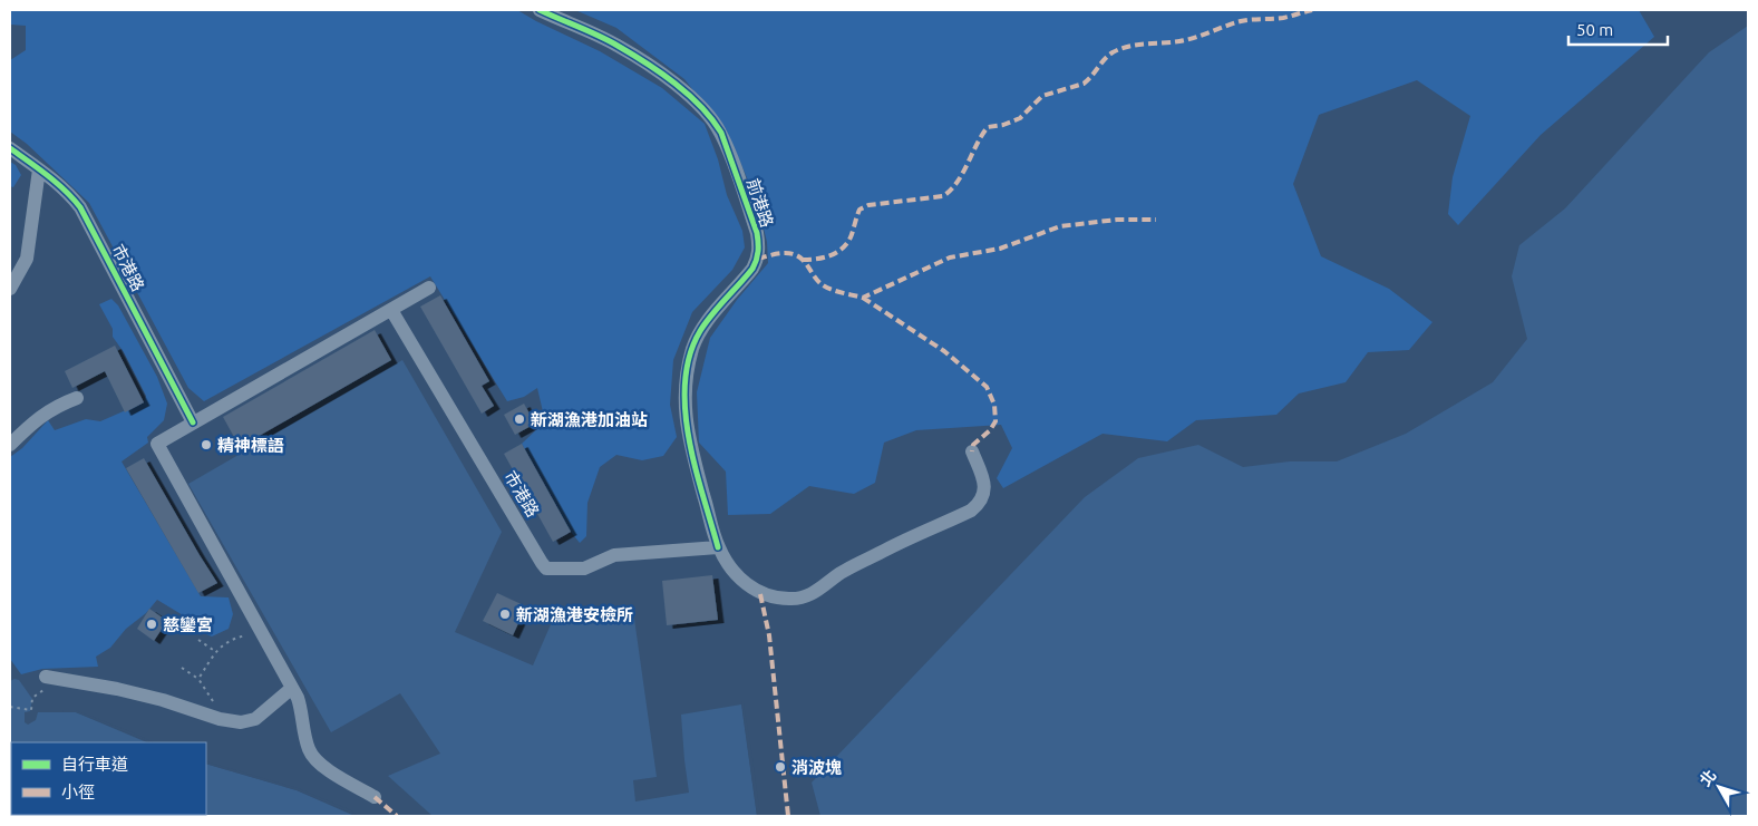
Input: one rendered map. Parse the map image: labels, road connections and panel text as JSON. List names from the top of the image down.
{
  "streets": {
    "street": ["前港路", "市港路"]
  },
  "crossings": [
    ["前港路", "市港路"]
  ],
  "places": [
    "新湖漁港加油站",
    "精神標語",
    "新湖漁港安檢所",
    "慈鑾宮",
    "消波塊"
  ],
  "legend": ["自行車道", "小徑"],
  "scale_bar": "50 m",
  "north": "top left"
}
